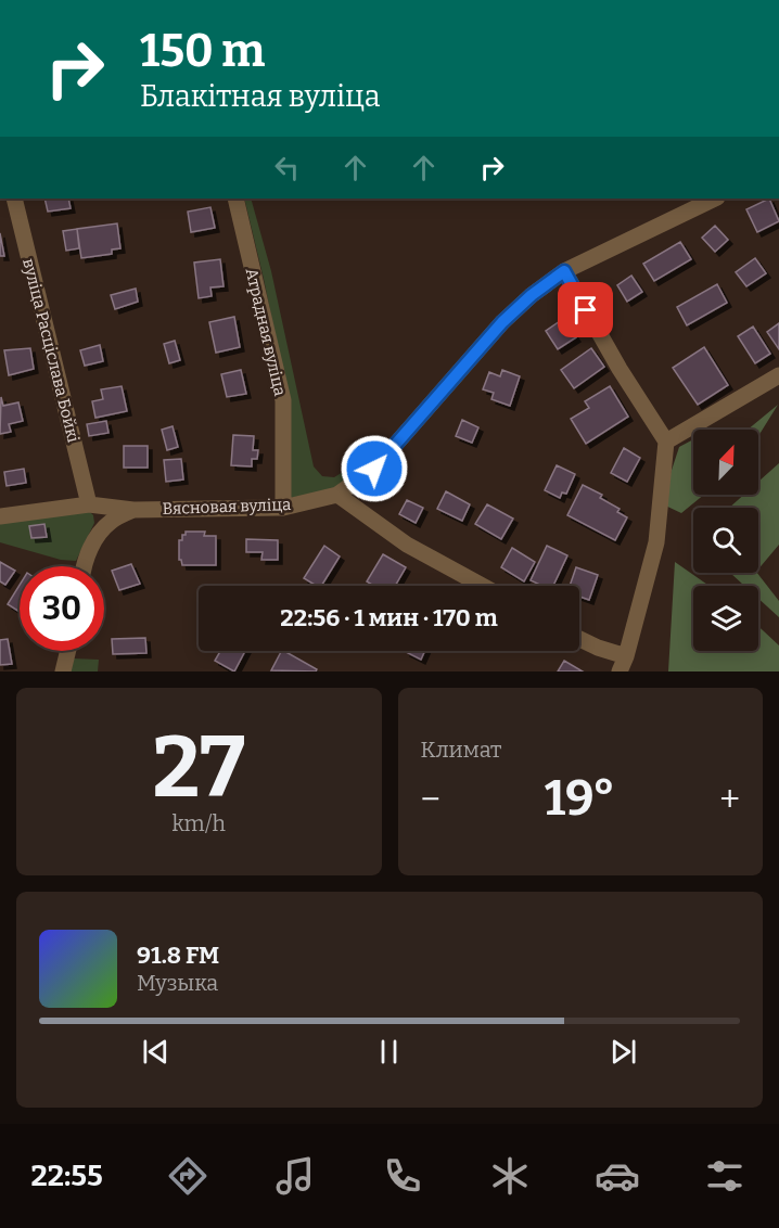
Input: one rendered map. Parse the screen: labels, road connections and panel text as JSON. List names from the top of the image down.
{
  "streets": {
    "street": ["Атрадная вуліца", "вуліца Расціслава Бойкі", "Вясновая вуліца"]
  },
  "crossings": [
    ["Атрадная вуліца", "Вясновая вуліца"],
    ["вуліца Расціслава Бойкі", "Вясновая вуліца"]
  ],
  "north": "top right",
  "page": {
    "turn": ["150 m", "Блакітная вуліца"],
    "limit": "30",
    "trip": "22:56 · 1 мин · 170 m",
    "tile": [
      ["27", "km/h"],
      "Климат"
    ],
    "heat": ["−", "19°", "+"],
    "song": ["91.8 FM", "Музыка"],
    "tabs": "22:55"
  }
}
